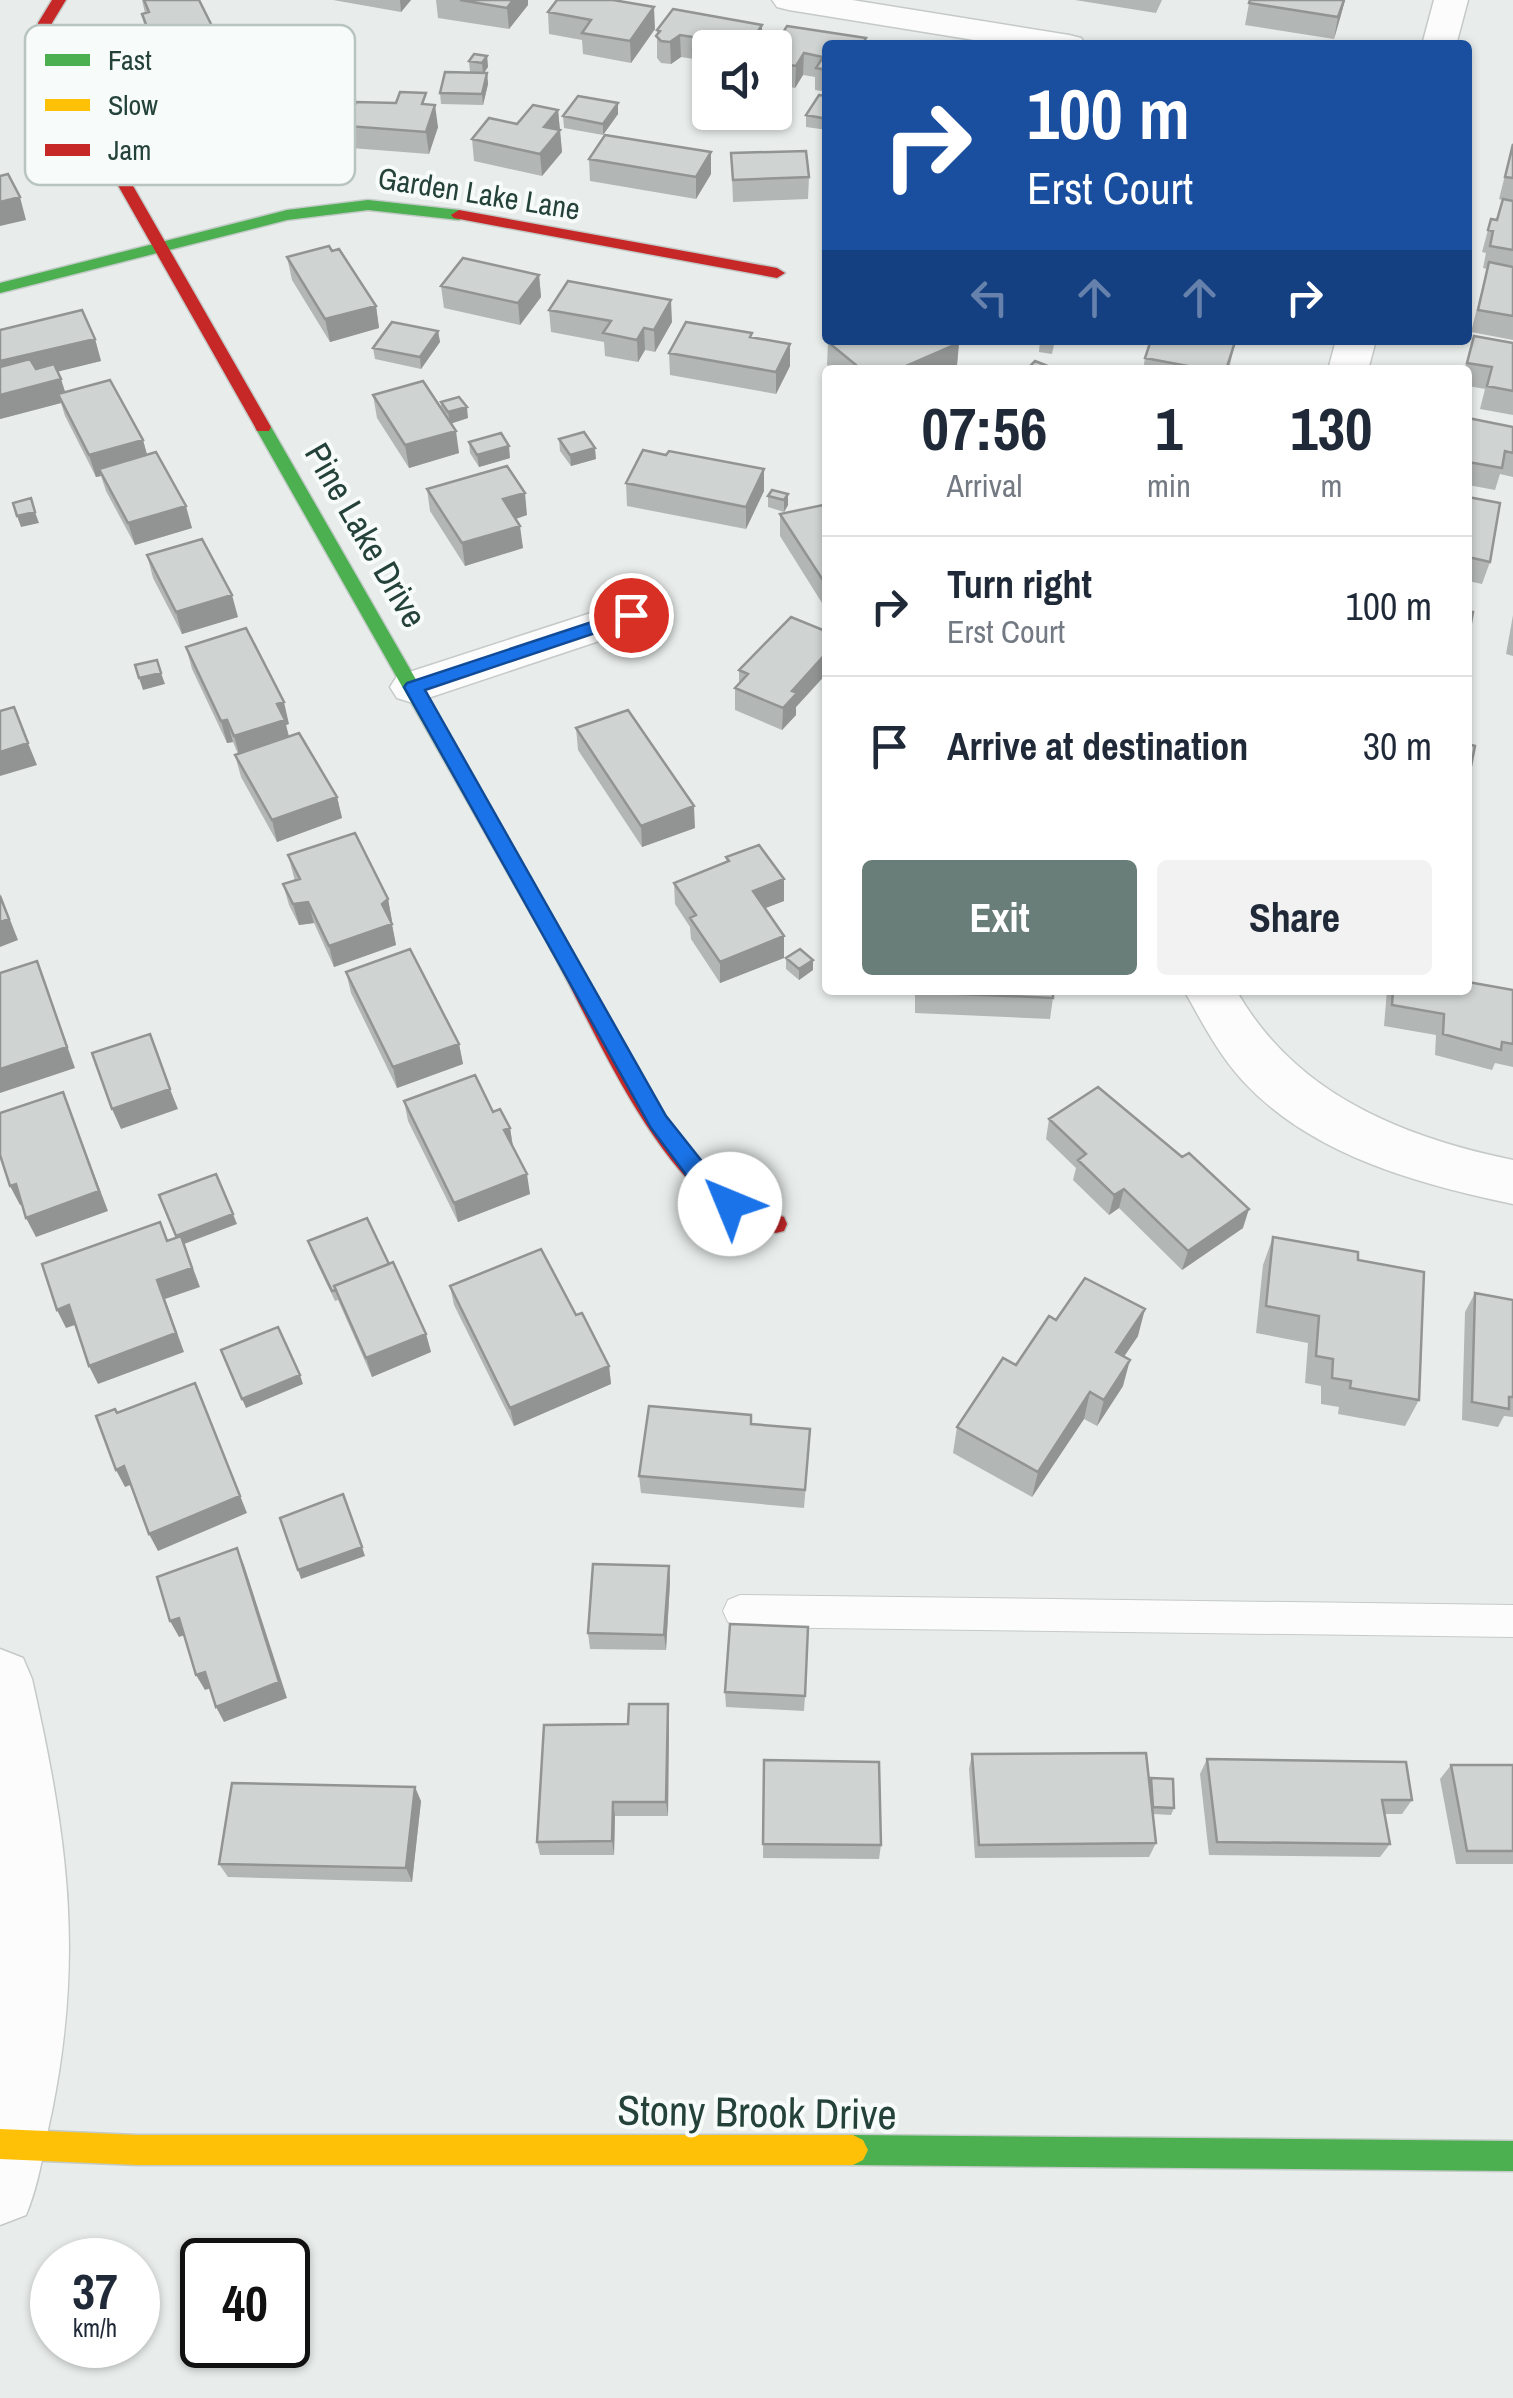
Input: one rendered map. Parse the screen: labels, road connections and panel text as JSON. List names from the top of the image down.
{
  "streets": {
    "street": ["Garden Lake Lane", "Pine Lake Drive", "Stony Brook Drive"]
  },
  "crossings": [
    ["Garden Lake Lane", "Pine Lake Drive"]
  ],
  "legend": ["Fast", "Slow", "Jam"],
  "page": {
    "turn": ["100 m", "Erst Court"],
    "eta": [
      "07:56",
      "Arrival",
      "1",
      "min",
      "130",
      "m"
    ],
    "list": [
      {
        "name": "Turn right",
        "note": "Erst Court",
        "value": "100 m"
      },
      {
        "name": "Arrive at destination",
        "value": "30 m"
      }
    ],
    "buttons": ["Exit", "Share"],
    "speed": "37 km/h",
    "limit": "40"
  }
}
